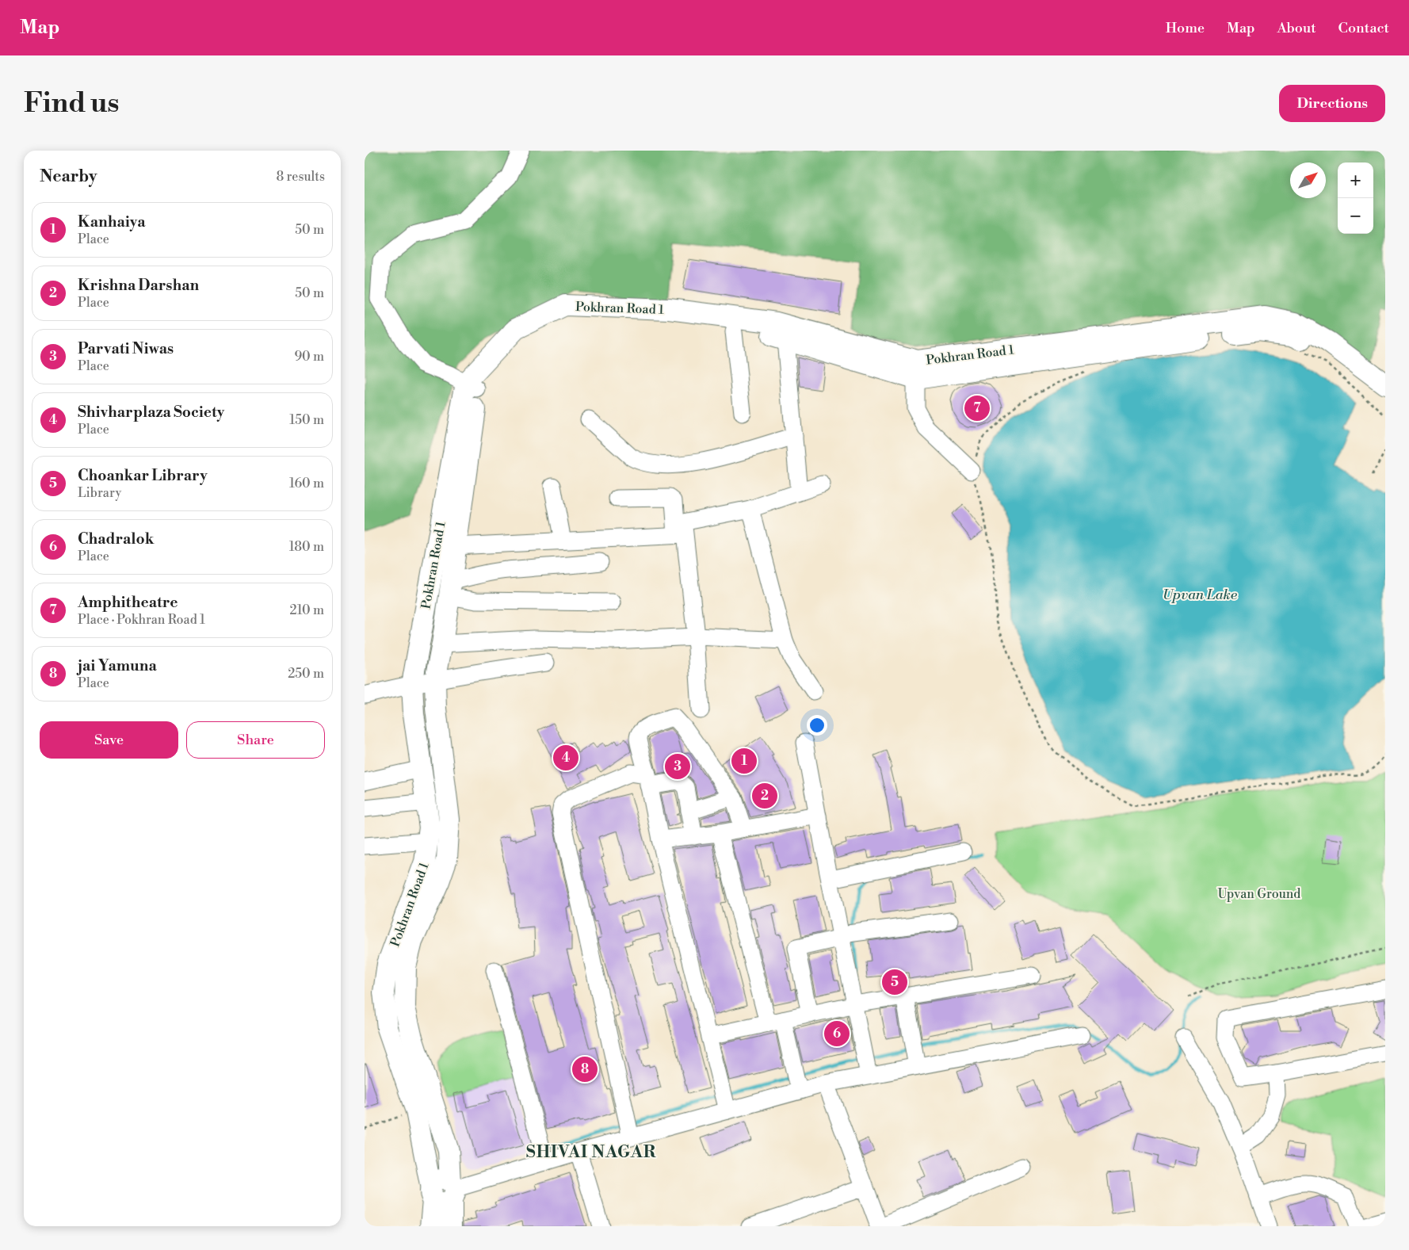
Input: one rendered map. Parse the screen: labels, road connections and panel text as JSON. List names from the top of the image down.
{
  "streets": {
    "main road": ["Pokhran Road 1"]
  },
  "districts": ["SHIVAI NAGAR"],
  "water": ["Upvan Lake"],
  "parks": ["Upvan Ground"],
  "north": "top right",
  "page": {
    "header": "Map",
    "nav": [
      "Home",
      "Map",
      "About",
      "Contact"
    ],
    "buttons": [
      "Directions",
      ["Save", "Share"]
    ],
    "title": "Find us",
    "heading": ["Nearby", "8 results"],
    "map_buttons": ["+", "−"],
    "list": [
      {
        "mark": "1",
        "name": "Kanhaiya",
        "note": "Place",
        "value": "50 m"
      },
      {
        "mark": "2",
        "name": "Krishna Darshan",
        "note": "Place",
        "value": "50 m"
      },
      {
        "mark": "3",
        "name": "Parvati Niwas",
        "note": "Place",
        "value": "90 m"
      },
      {
        "mark": "4",
        "name": "Shivharplaza Society",
        "note": "Place",
        "value": "150 m"
      },
      {
        "mark": "5",
        "name": "Choankar Library",
        "note": "Library",
        "value": "160 m"
      },
      {
        "mark": "6",
        "name": "Chadralok",
        "note": "Place",
        "value": "180 m"
      },
      {
        "mark": "7",
        "name": "Amphitheatre",
        "note": "Place · Pokhran Road 1",
        "value": "210 m"
      },
      {
        "mark": "8",
        "name": "jai Yamuna",
        "note": "Place",
        "value": "250 m"
      }
    ],
    "pins": [
      "7",
      "4",
      "1",
      "3",
      "2",
      "5",
      "6",
      "8"
    ]
  }
}
